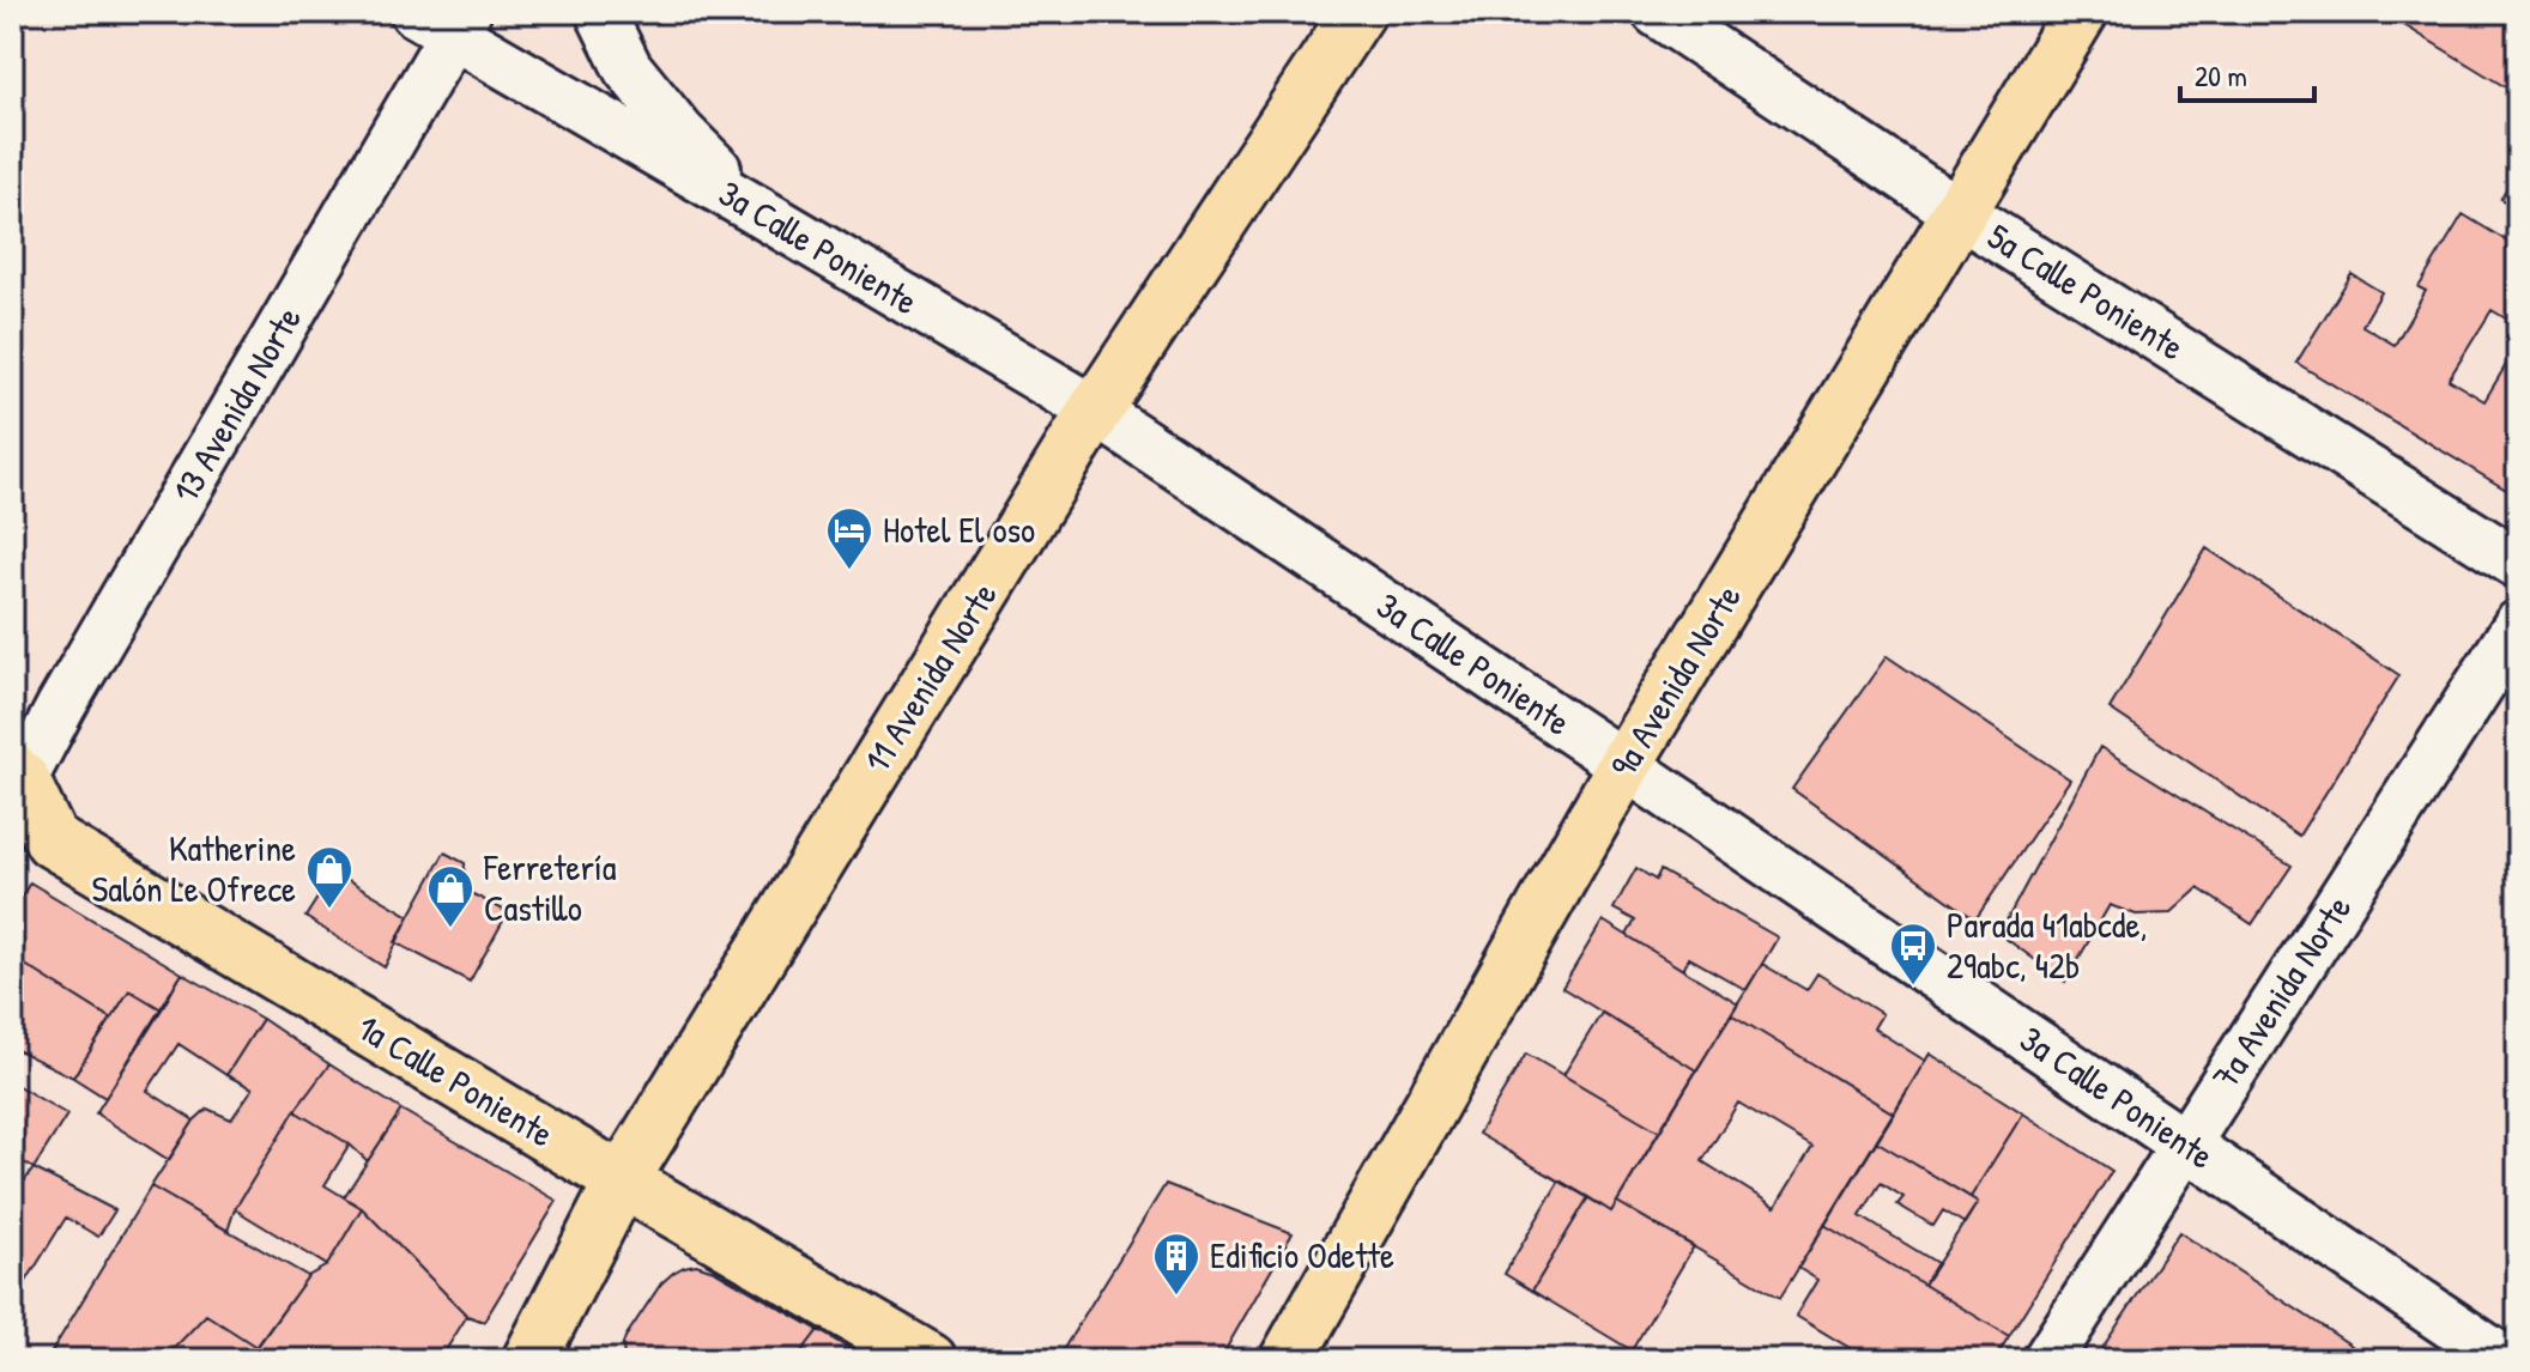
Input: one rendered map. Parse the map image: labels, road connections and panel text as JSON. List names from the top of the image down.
{
  "streets": {
    "main road": ["11 Avenida Norte", "9a Avenida Norte", "1a Calle Poniente"],
    "street": [
      "3a Calle Poniente",
      "5a Calle Poniente",
      "13 Avenida Norte",
      "7a Avenida Norte"
    ]
  },
  "crossings": [
    ["3a Calle Poniente", "13 Avenida Norte"],
    ["3a Calle Poniente", "11 Avenida Norte"],
    ["3a Calle Poniente", "9a Avenida Norte"],
    ["3a Calle Poniente", "7a Avenida Norte"],
    ["5a Calle Poniente", "9a Avenida Norte"],
    ["13 Avenida Norte", "1a Calle Poniente"],
    ["11 Avenida Norte", "1a Calle Poniente"]
  ],
  "places": {
    "hotel": ["Hotel El oso"],
    "shop": ["Katherine Salón Le Ofrece", "Ferretería Castillo"],
    "bus stop": ["Parada 41abcde, 29abc, 42b"],
    "building": ["Edificio Odette"]
  },
  "scale_bar": "20 m"
}
